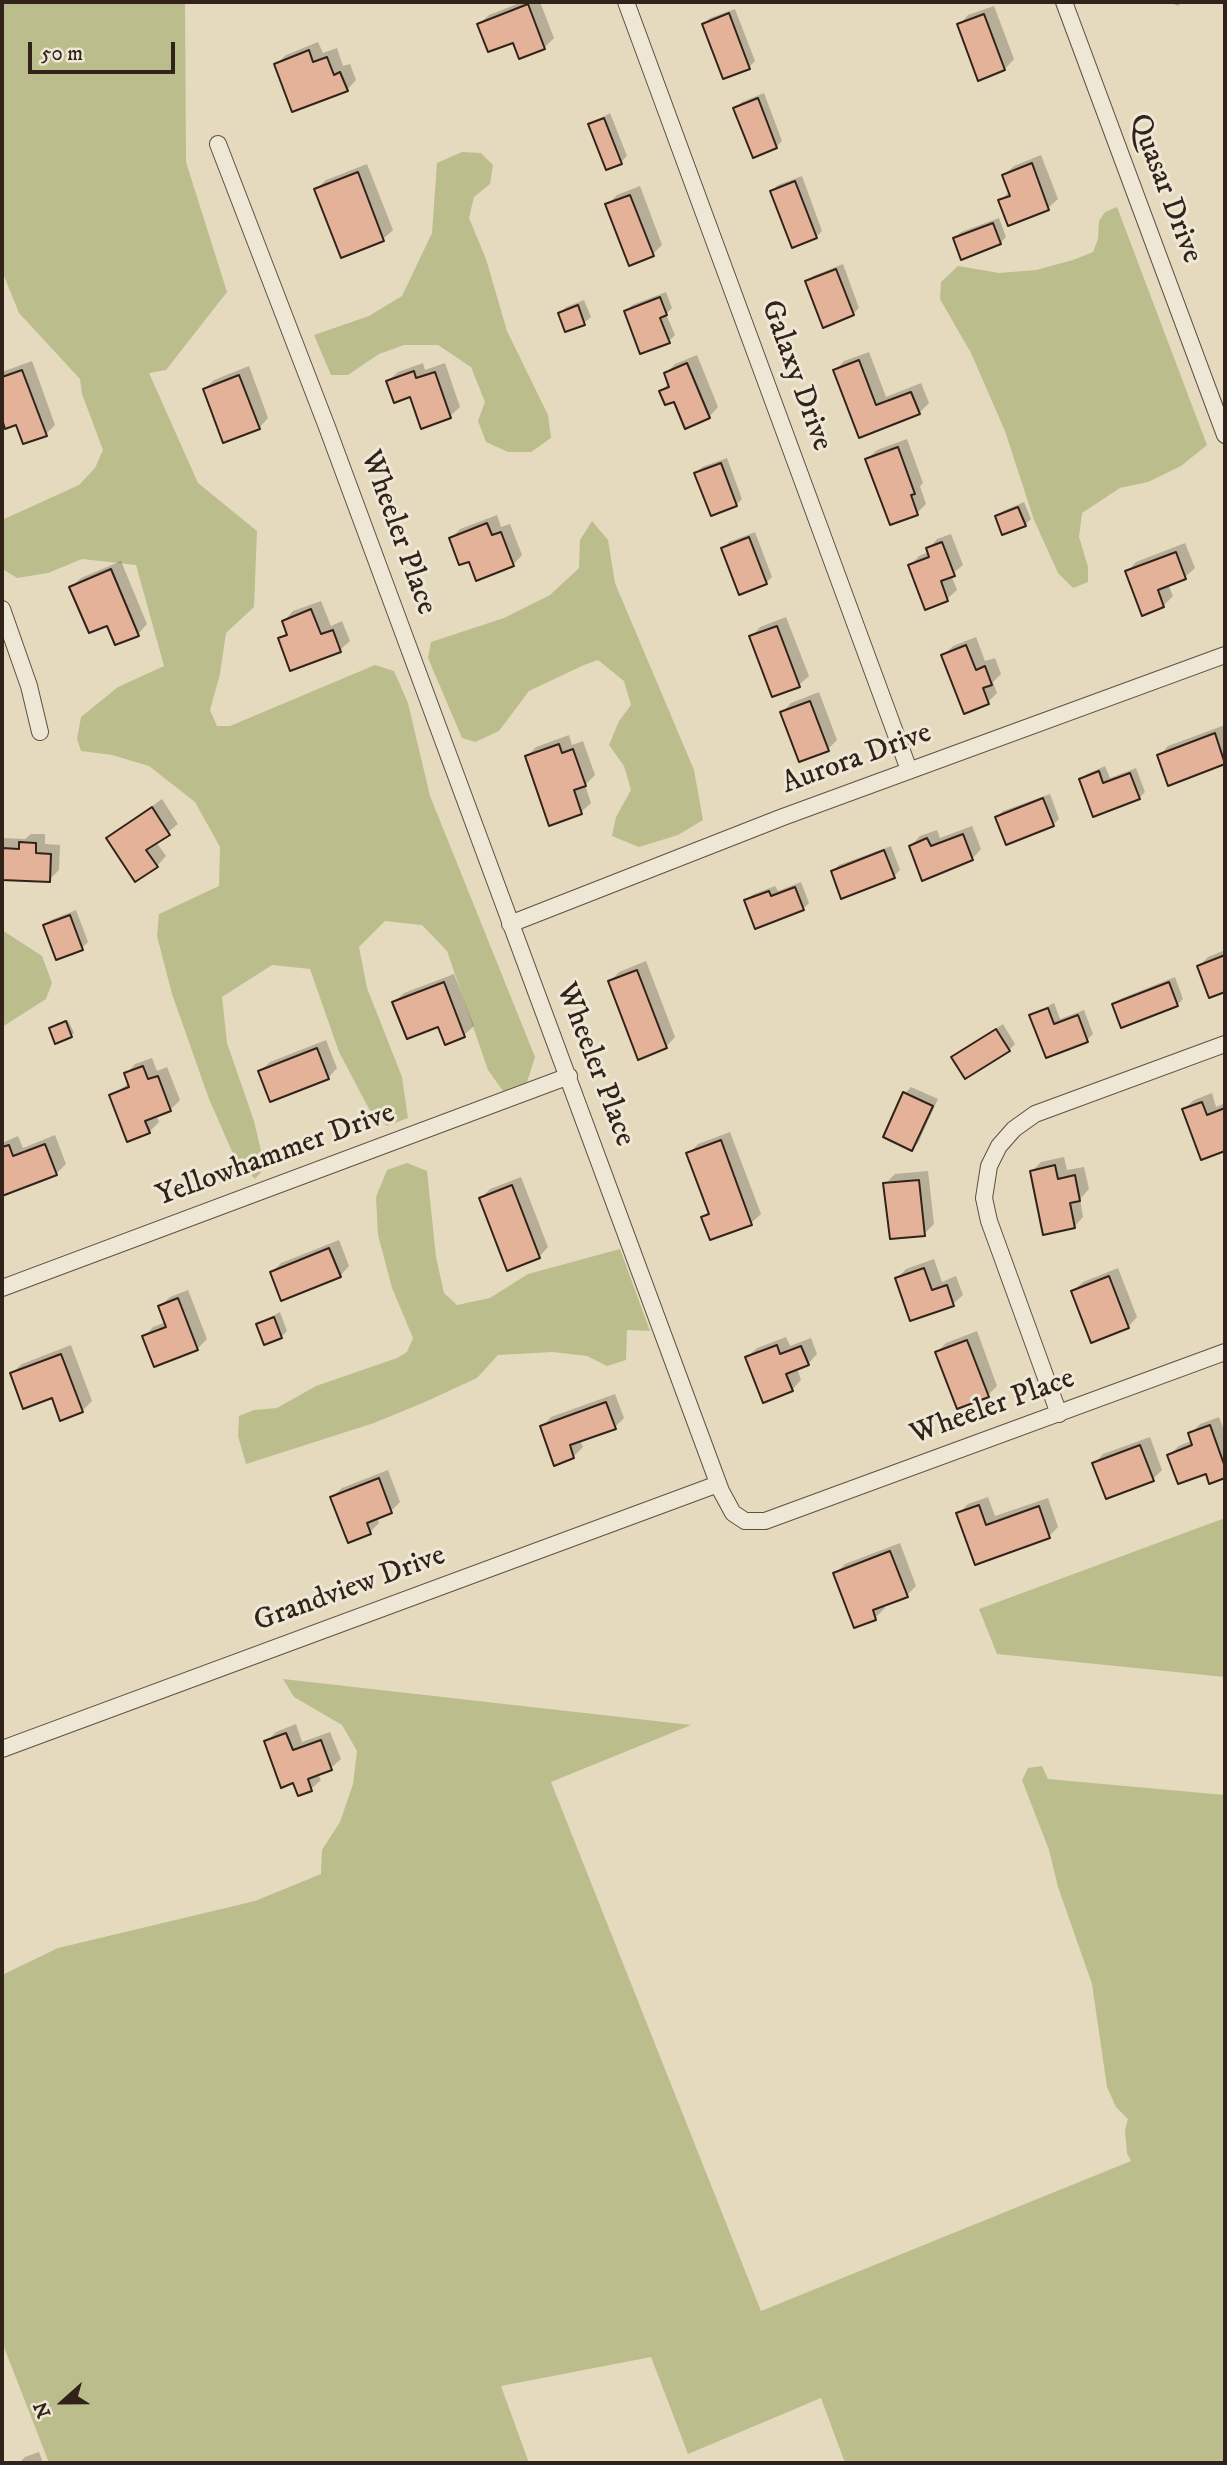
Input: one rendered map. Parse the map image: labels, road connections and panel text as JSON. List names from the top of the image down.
{
  "streets": {
    "street": [
      "Quasar Drive",
      "Galaxy Drive",
      "Wheeler Place",
      "Aurora Drive",
      "Yellowhammer Drive",
      "Grandview Drive"
    ]
  },
  "crossings": [
    ["Galaxy Drive", "Aurora Drive"],
    ["Wheeler Place", "Aurora Drive"],
    ["Wheeler Place", "Yellowhammer Drive"],
    ["Wheeler Place", "Grandview Drive"]
  ],
  "scale_bar": "50 m",
  "north": "left"
}
